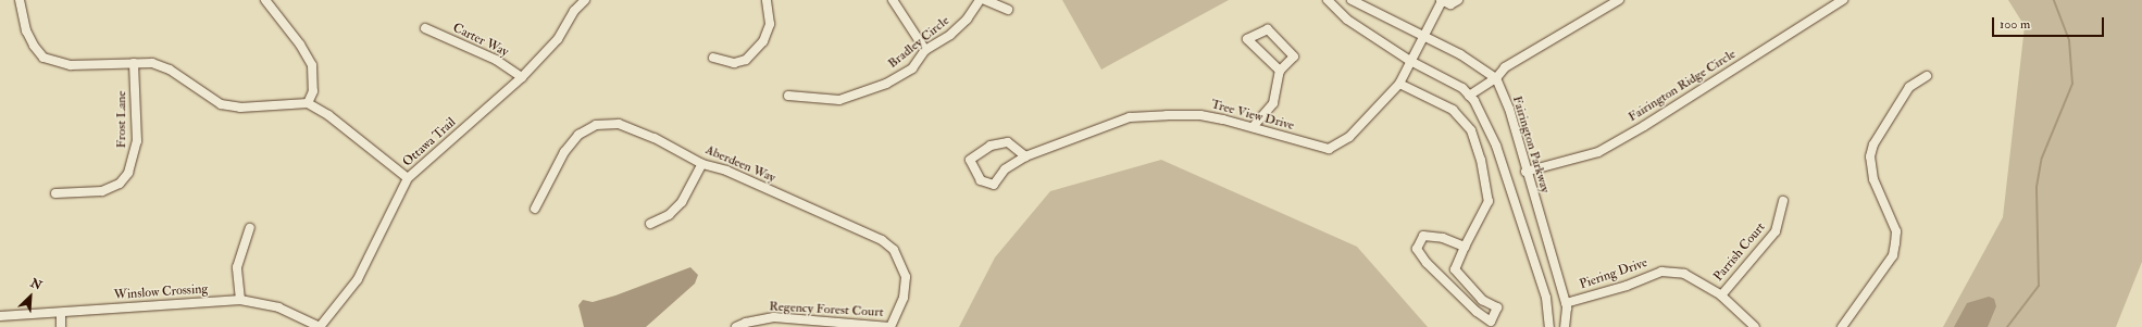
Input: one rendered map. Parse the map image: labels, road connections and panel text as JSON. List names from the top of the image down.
{
  "streets": {
    "street": [
      "Carter Way",
      "Bradley Circle",
      "Fairington Ridge Circle",
      "Tree View Drive",
      "Frost Lane",
      "Ottawa Trail",
      "Fairington Parkway",
      "Aberdeen Way",
      "Parrish Court",
      "Piering Drive",
      "Winslow Crossing",
      "Regency Forest Court"
    ]
  },
  "crossings": [
    ["Carter Way", "Ottawa Trail"],
    ["Fairington Ridge Circle", "Fairington Parkway"],
    ["Ottawa Trail", "Winslow Crossing"],
    ["Fairington Parkway", "Piering Drive"],
    ["Aberdeen Way", "Regency Forest Court"],
    ["Parrish Court", "Piering Drive"]
  ],
  "scale_bar": "100 m",
  "north": "top right"
}
